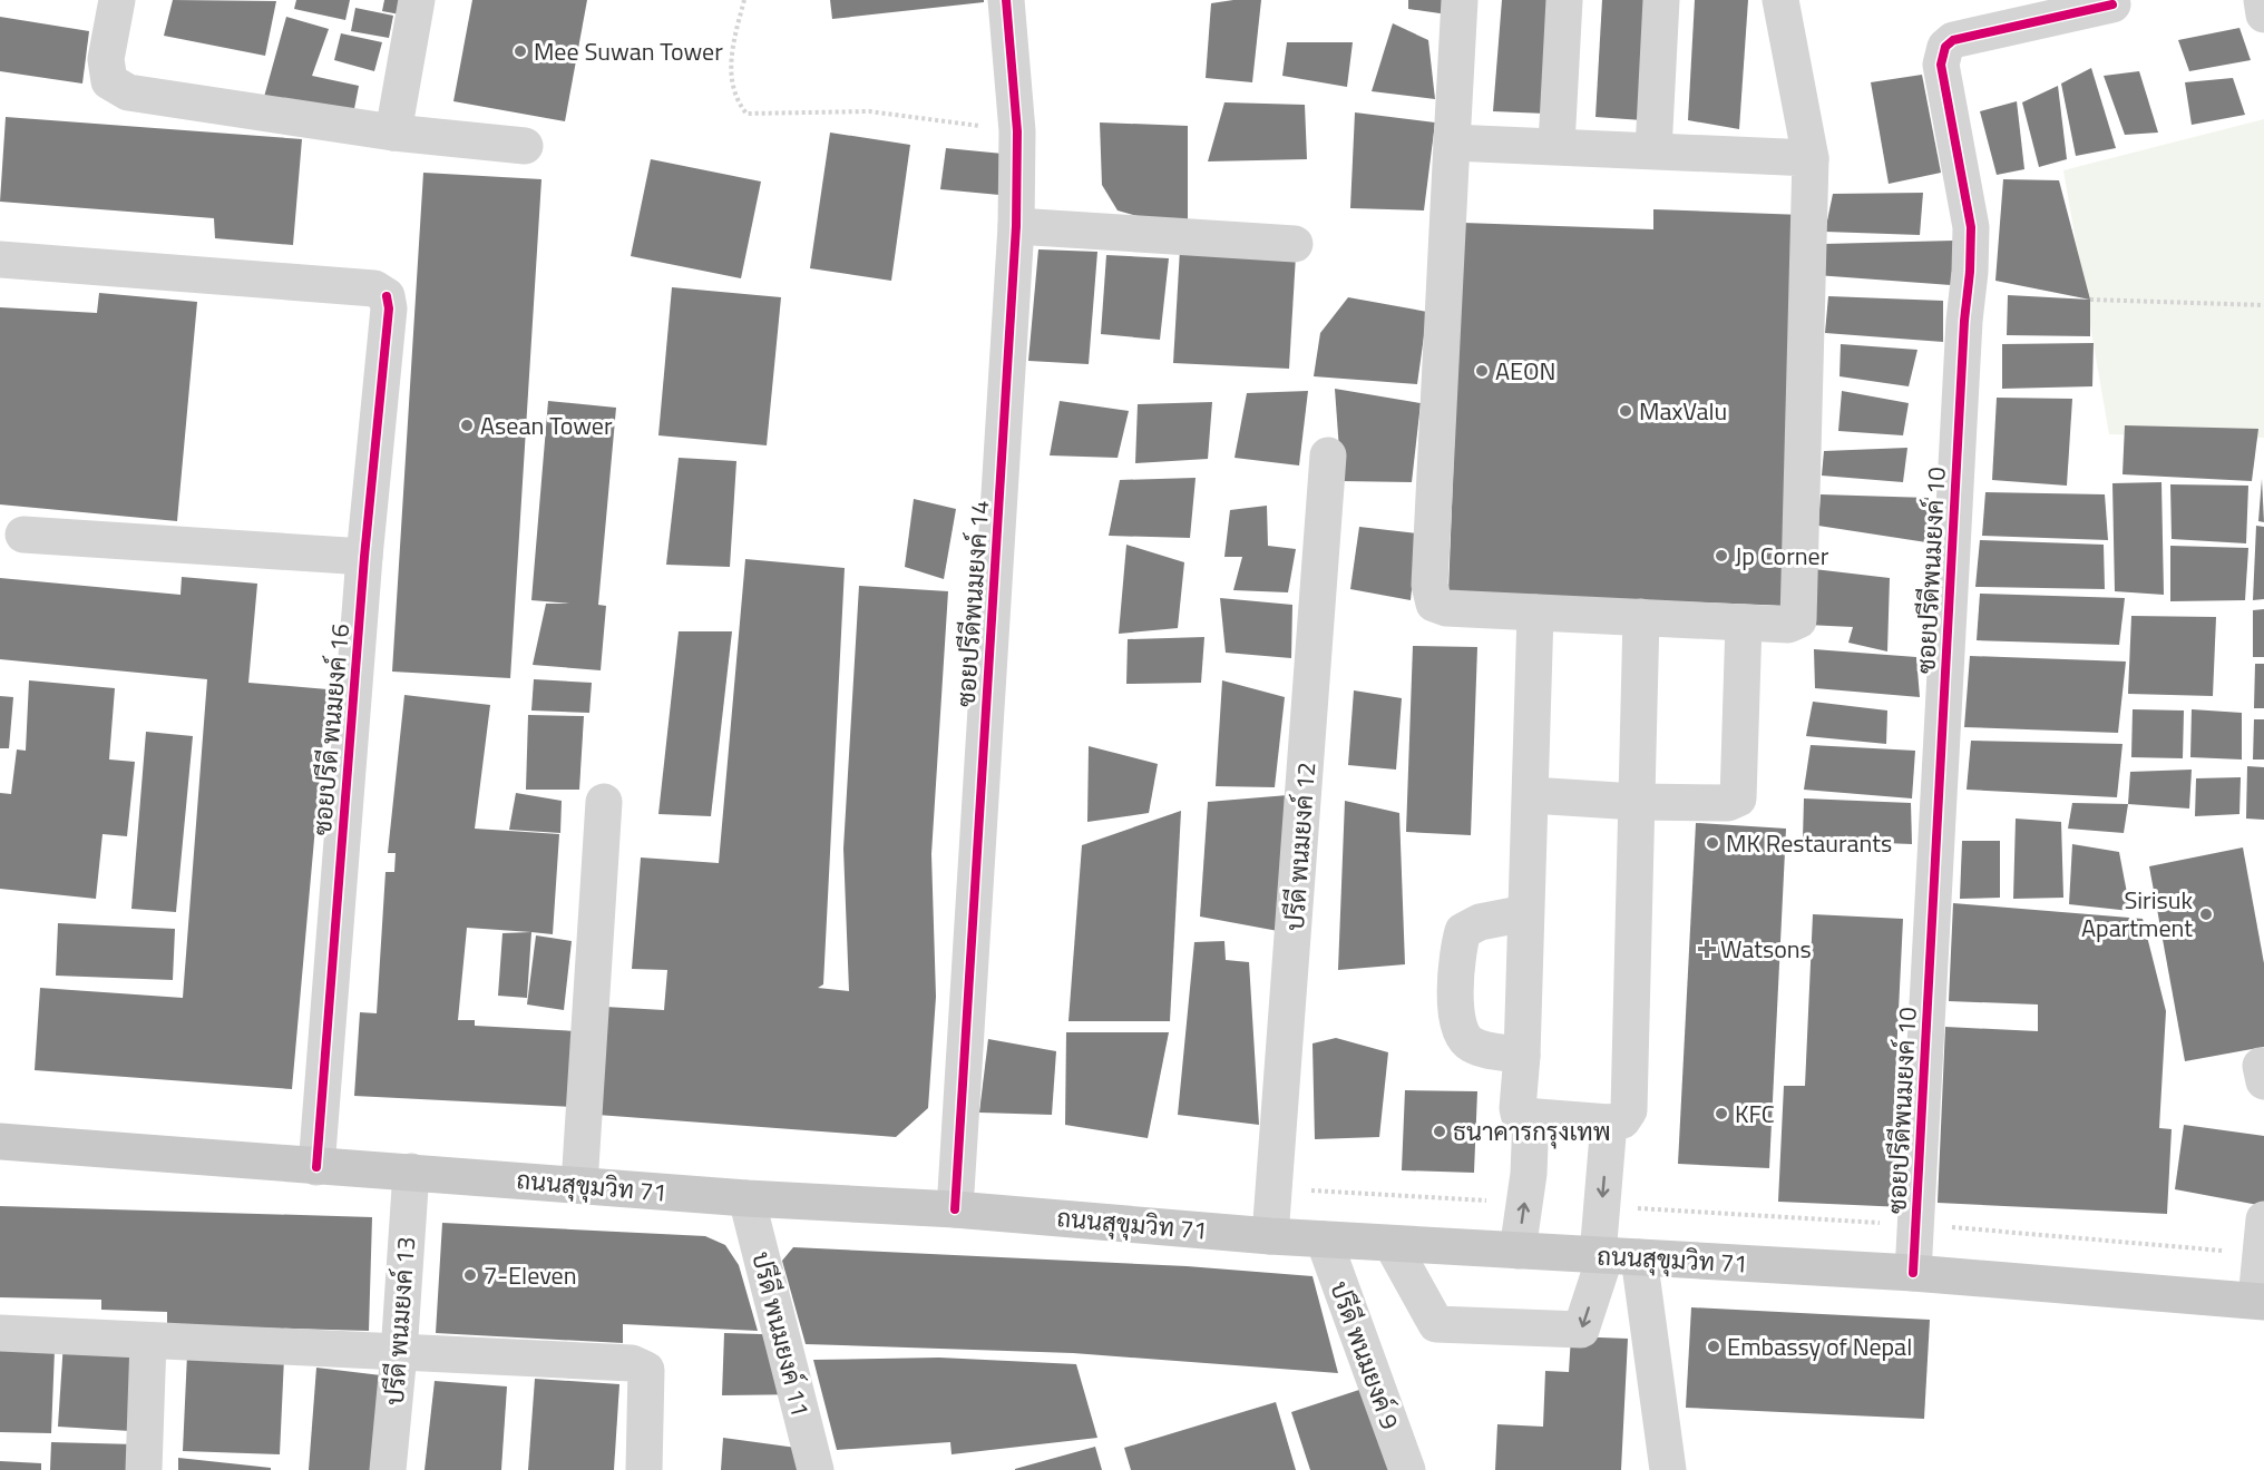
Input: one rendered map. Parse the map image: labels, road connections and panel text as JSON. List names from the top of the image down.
{
  "streets": {
    "main road": ["ถนนสุขุมวิท 71"],
    "street": [
      "ซอยปรีดีพนมยงค์ 10",
      "ซอยปรีดีพนมยงค์ 14",
      "ซอยปรีดี พนมยงค์ 16",
      "ปรีดี พนมยงค์ 12",
      "ปรีดี พนมยงค์ 13",
      "ปรีดี พนมยงค์ 11",
      "ปรีดี พนมยงค์ 9"
    ]
  },
  "crossings": [
    ["ซอยปรีดีพนมยงค์ 10", "ถนนสุขุมวิท 71"],
    ["ซอยปรีดีพนมยงค์ 14", "ถนนสุขุมวิท 71"],
    ["ซอยปรีดี พนมยงค์ 16", "ถนนสุขุมวิท 71"],
    ["ปรีดี พนมยงค์ 12", "ถนนสุขุมวิท 71"],
    ["ถนนสุขุมวิท 71", "ปรีดี พนมยงค์ 13"],
    ["ถนนสุขุมวิท 71", "ปรีดี พนมยงค์ 11"],
    ["ถนนสุขุมวิท 71", "ปรีดี พนมยงค์ 9"]
  ],
  "places": {
    "other": [
      "Mee Suwan Tower",
      "AEON",
      "MaxValu",
      "Asean Tower",
      "Jp Corner",
      "MK Restaurants",
      "Sirisuk Apartment",
      "KFC",
      "ธนาคารกรุงเทพ",
      "7-Eleven",
      "Embassy of Nepal"
    ],
    "health": ["Watsons"]
  }
}
